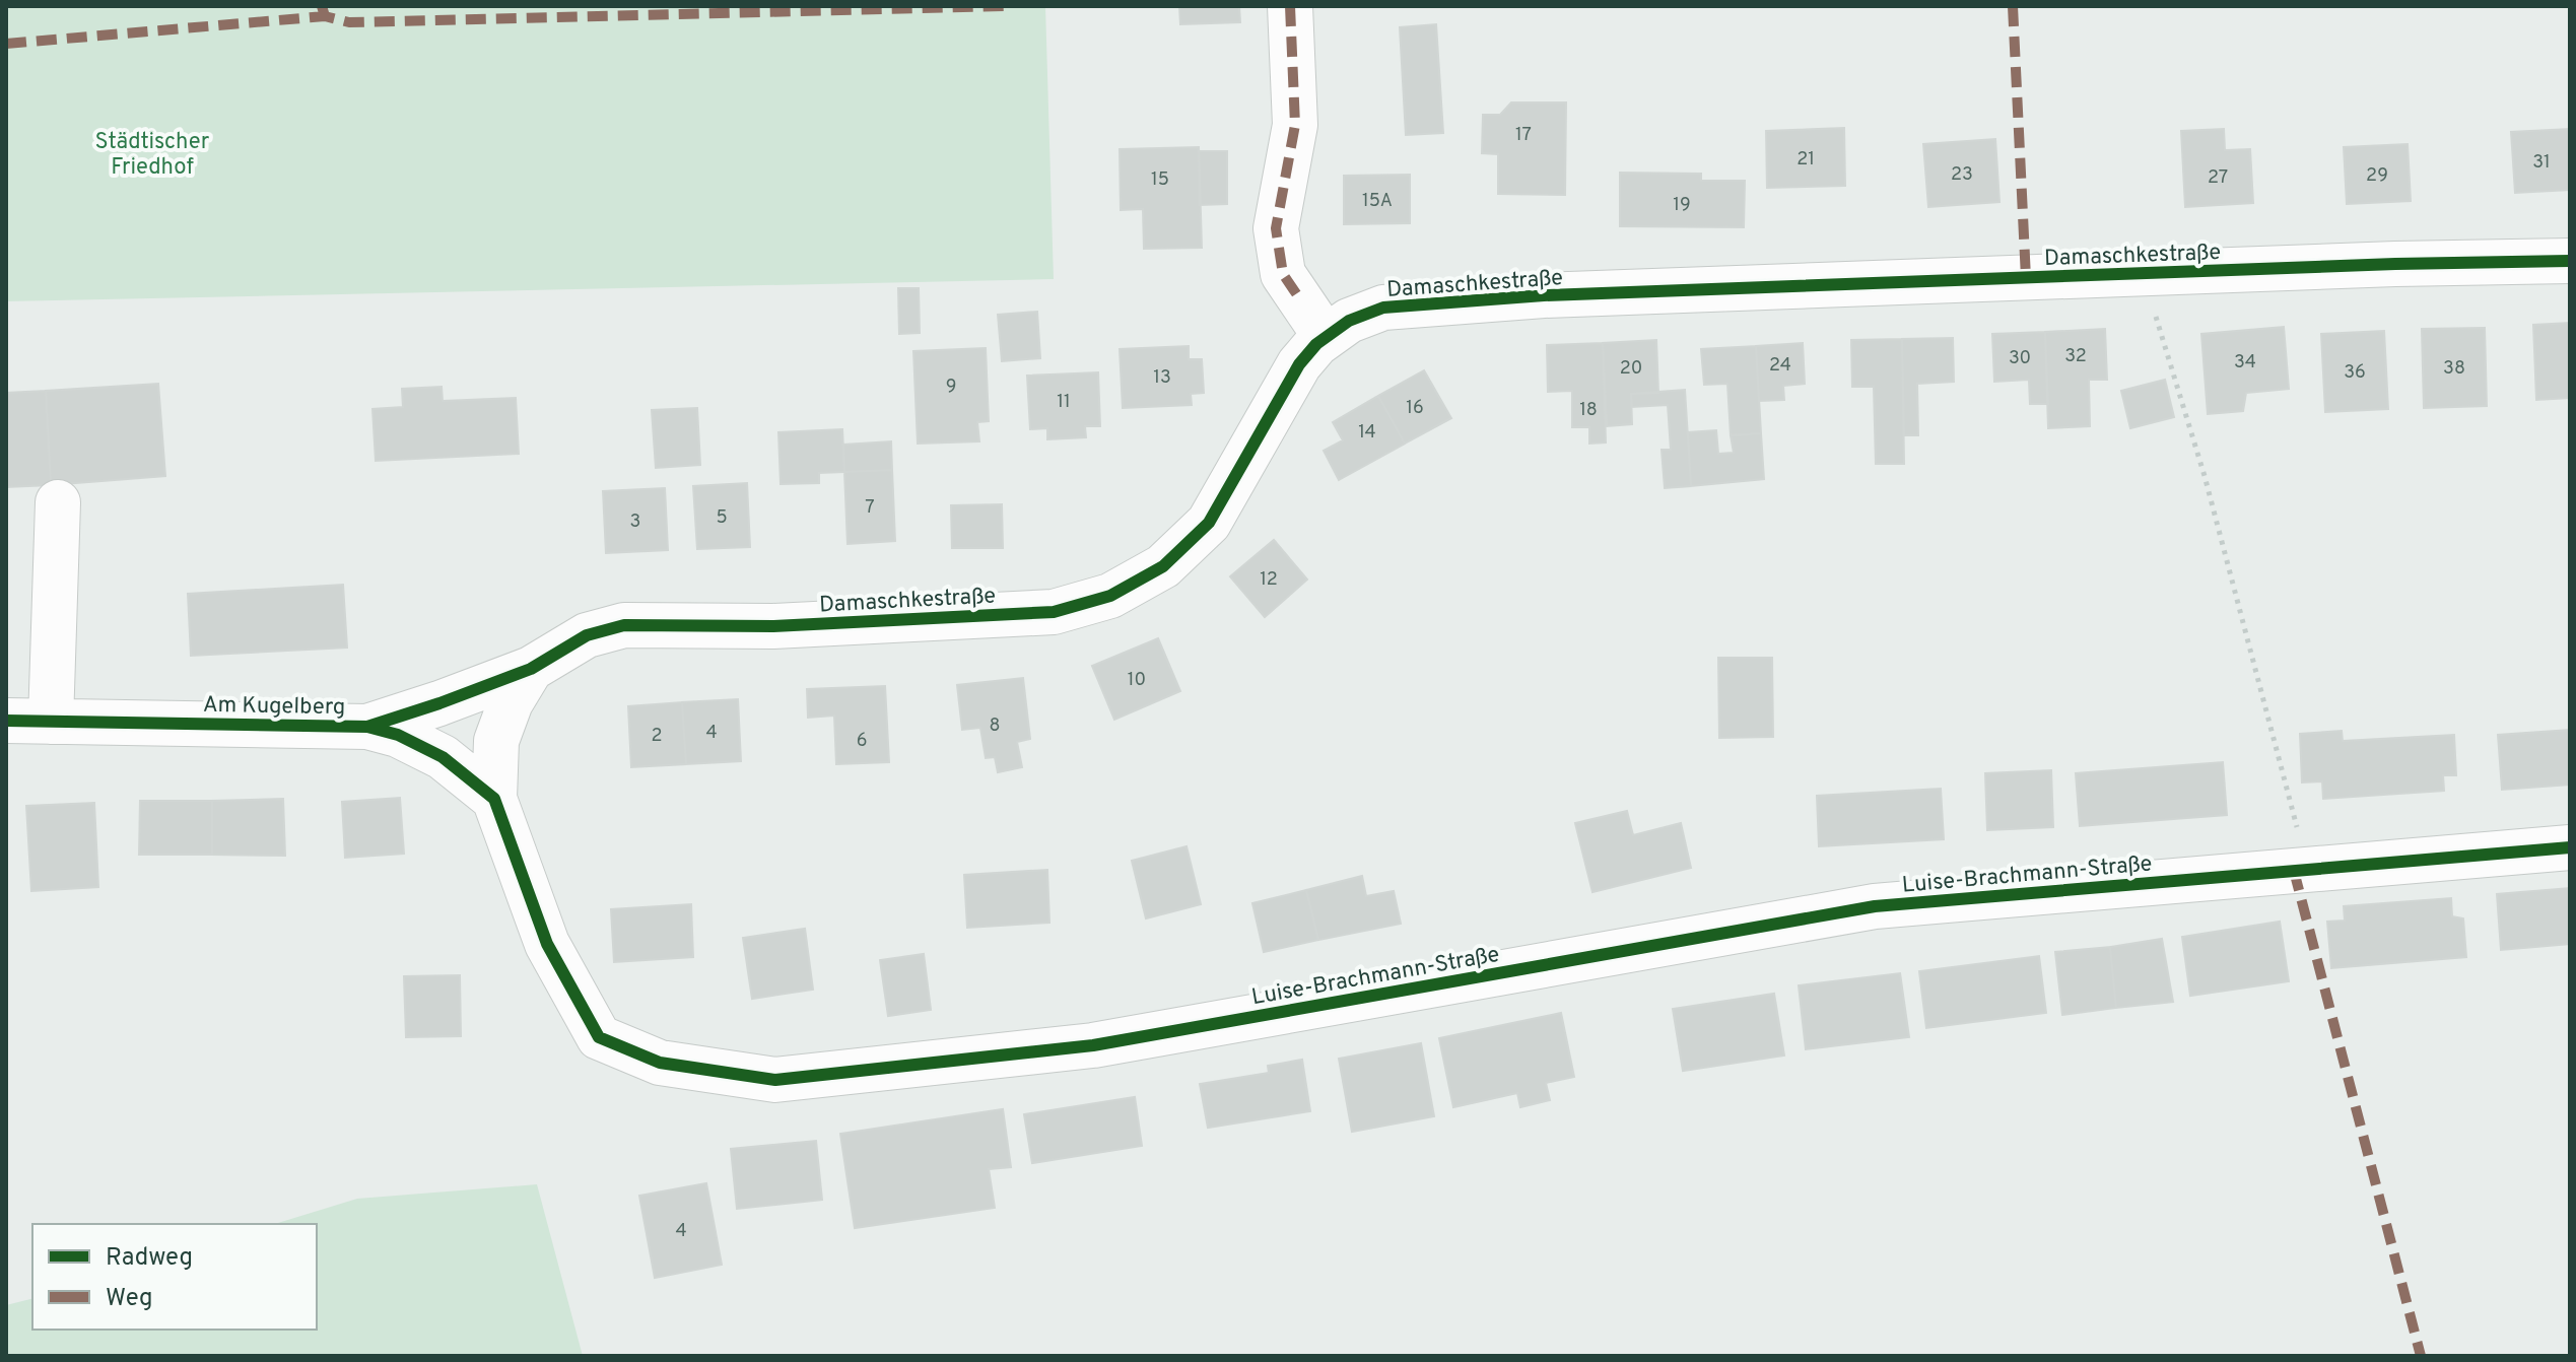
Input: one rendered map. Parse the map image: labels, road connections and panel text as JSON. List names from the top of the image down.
{
  "streets": {
    "street": ["Damaschkestraße", "Am Kugelberg", "Luise-Brachmann-Straße"]
  },
  "crossings": [
    ["Damaschkestraße", "Am Kugelberg"],
    ["Damaschkestraße", "Luise-Brachmann-Straße"],
    ["Am Kugelberg", "Luise-Brachmann-Straße"]
  ],
  "parks": ["Städtischer Friedhof"],
  "house_numbers": [
    "17",
    "21",
    "31",
    "23",
    "29",
    "27",
    "15",
    "15A",
    "19",
    "32",
    "30",
    "34",
    "24",
    "20",
    "38",
    "36",
    "13",
    "9",
    "11",
    "16",
    "18",
    "14",
    "7",
    "5",
    "3",
    "12",
    "10",
    "8",
    "4",
    "2",
    "6",
    "4"
  ],
  "legend": ["Radweg", "Weg"]
}
